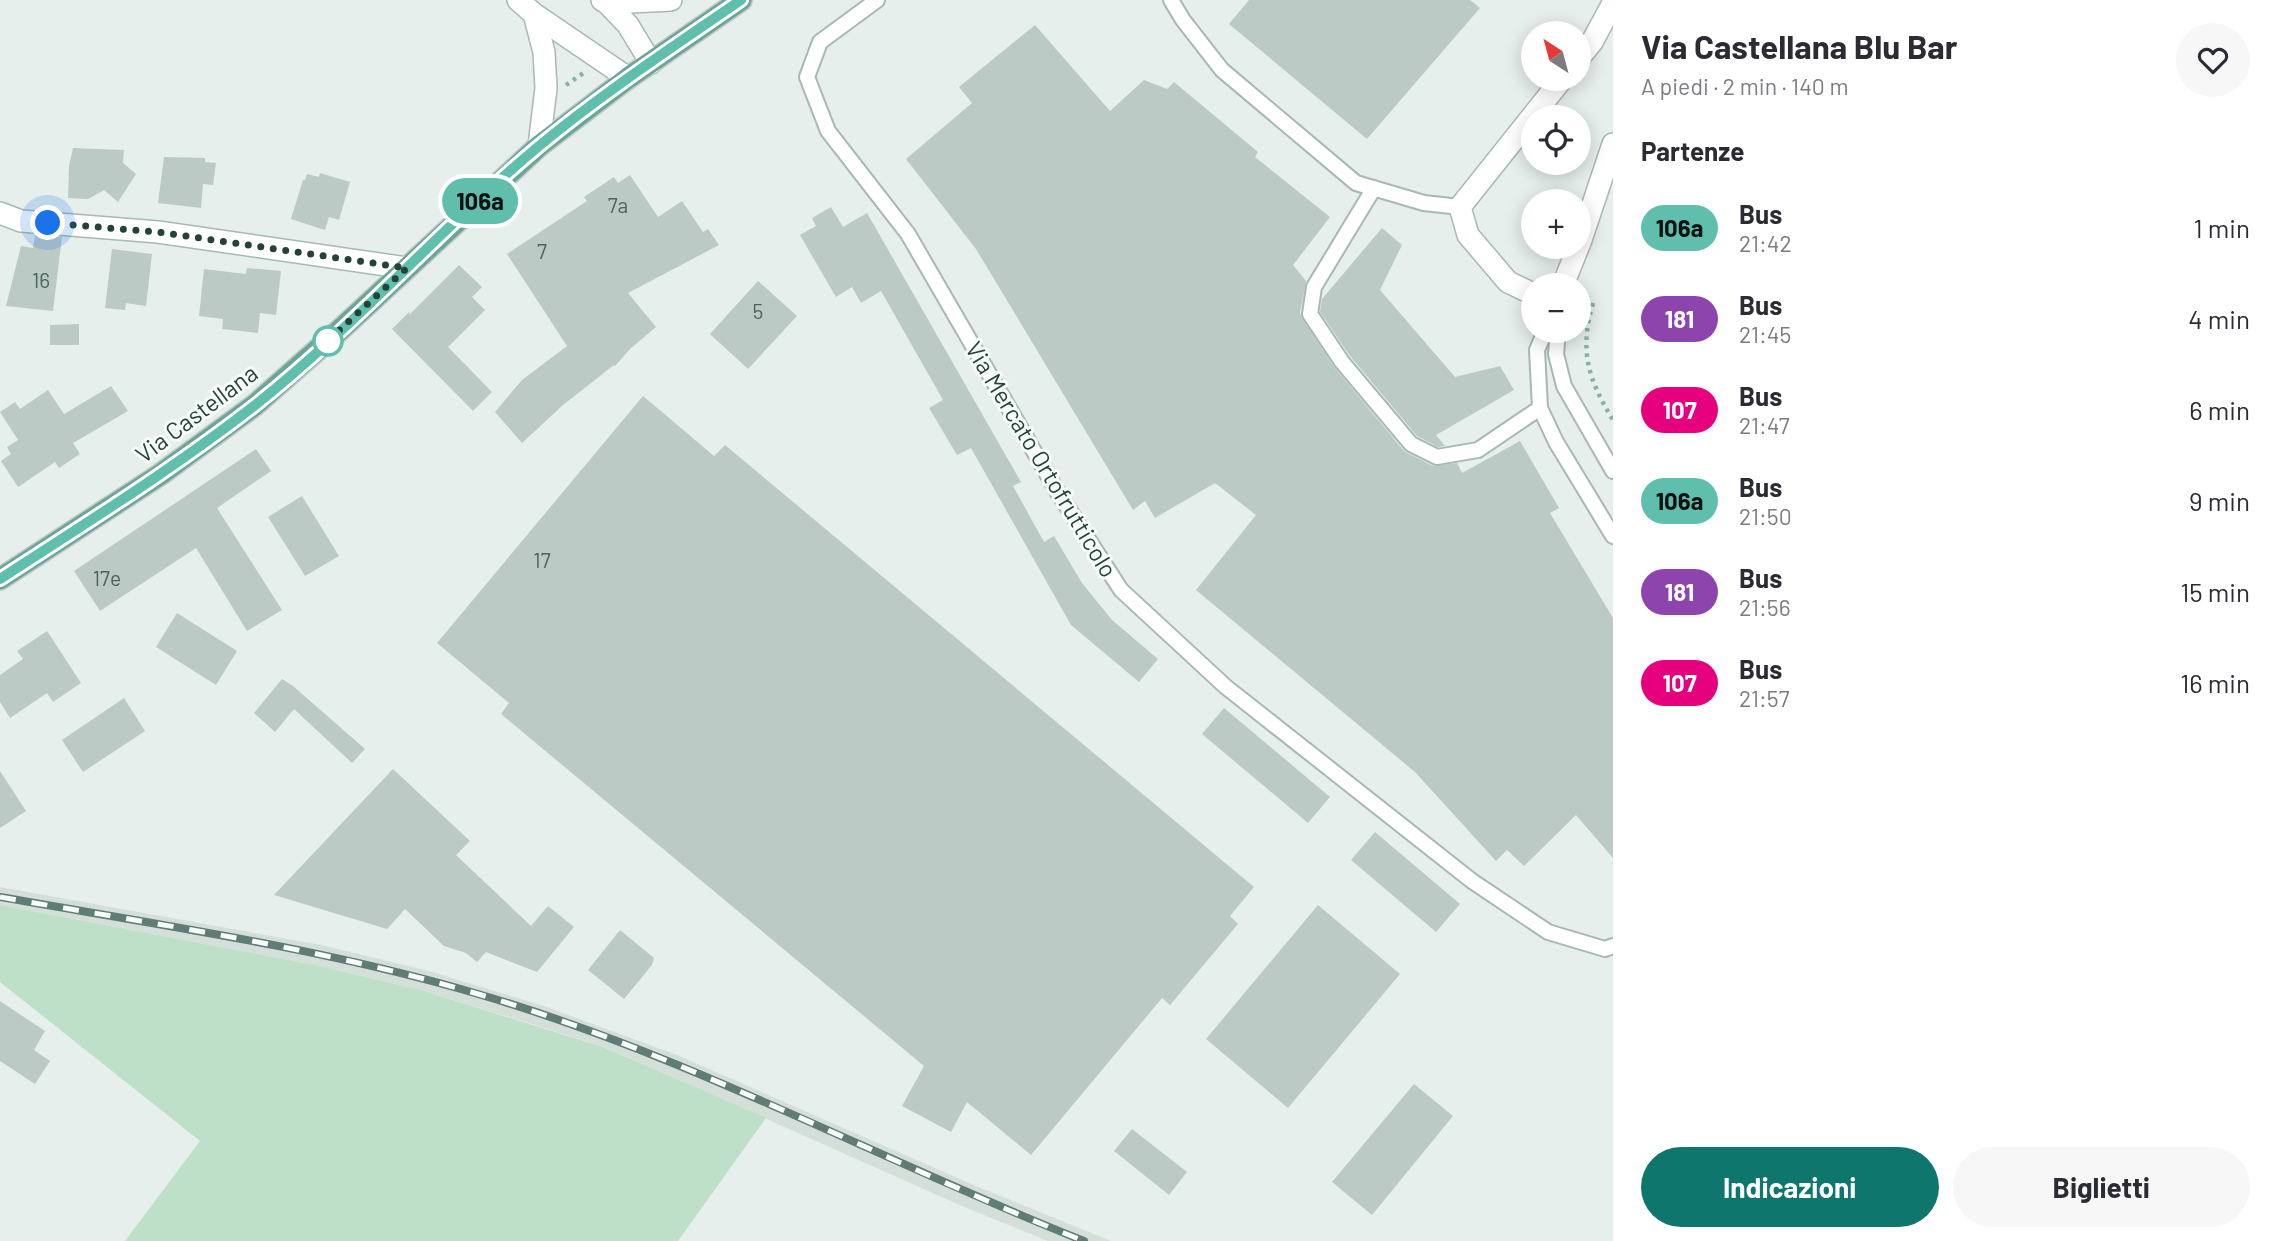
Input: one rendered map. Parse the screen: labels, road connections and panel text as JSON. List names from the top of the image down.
{
  "streets": {
    "main road": ["Via Castellana"],
    "lane": ["Via Mercato Ortofrutticolo"]
  },
  "lines": ["bus line 106a"],
  "house_numbers": [
    "7a",
    "7",
    "16",
    "5",
    "17",
    "17e"
  ],
  "north": "top left",
  "page": {
    "on_map": "106a",
    "heading": [
      ["Via Castellana Blu Bar", "A piedi · 2 min · 140 m"],
      "Partenze"
    ],
    "map_buttons": ["+", "−"],
    "list": [
      {
        "mark": "106a",
        "name": "Bus",
        "note": "21:42",
        "value": "1 min"
      },
      {
        "mark": "181",
        "name": "Bus",
        "note": "21:45",
        "value": "4 min"
      },
      {
        "mark": "107",
        "name": "Bus",
        "note": "21:47",
        "value": "6 min"
      },
      {
        "mark": "106a",
        "name": "Bus",
        "note": "21:50",
        "value": "9 min"
      },
      {
        "mark": "181",
        "name": "Bus",
        "note": "21:56",
        "value": "15 min"
      },
      {
        "mark": "107",
        "name": "Bus",
        "note": "21:57",
        "value": "16 min"
      }
    ],
    "buttons": ["Indicazioni", "Biglietti"]
  }
}
